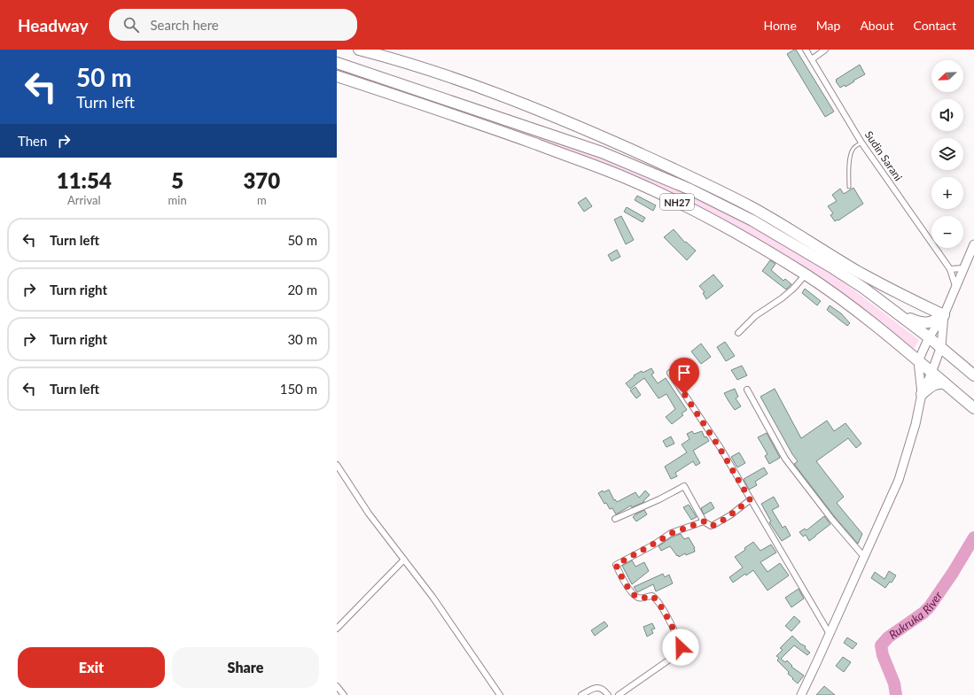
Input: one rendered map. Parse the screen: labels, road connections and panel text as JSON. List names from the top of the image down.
{
  "streets": {
    "highway": ["NH27"],
    "street": ["Sudin Sarani"]
  },
  "water": ["Rukruka River"],
  "north": "bottom left",
  "page": {
    "header": "Headway",
    "search": "Search here",
    "nav": [
      "Home",
      "Map",
      "About",
      "Contact"
    ],
    "turn": ["50 m", "Turn left"],
    "map_buttons": ["+", "−"],
    "then": "Then",
    "eta": [
      "11:54",
      "Arrival",
      "5",
      "min",
      "370",
      "m"
    ],
    "list": [
      {
        "name": "Turn left",
        "value": "50 m"
      },
      {
        "name": "Turn right",
        "value": "20 m"
      },
      {
        "name": "Turn right",
        "value": "30 m"
      },
      {
        "name": "Turn left",
        "value": "150 m"
      }
    ],
    "buttons": ["Exit", "Share"]
  }
}
